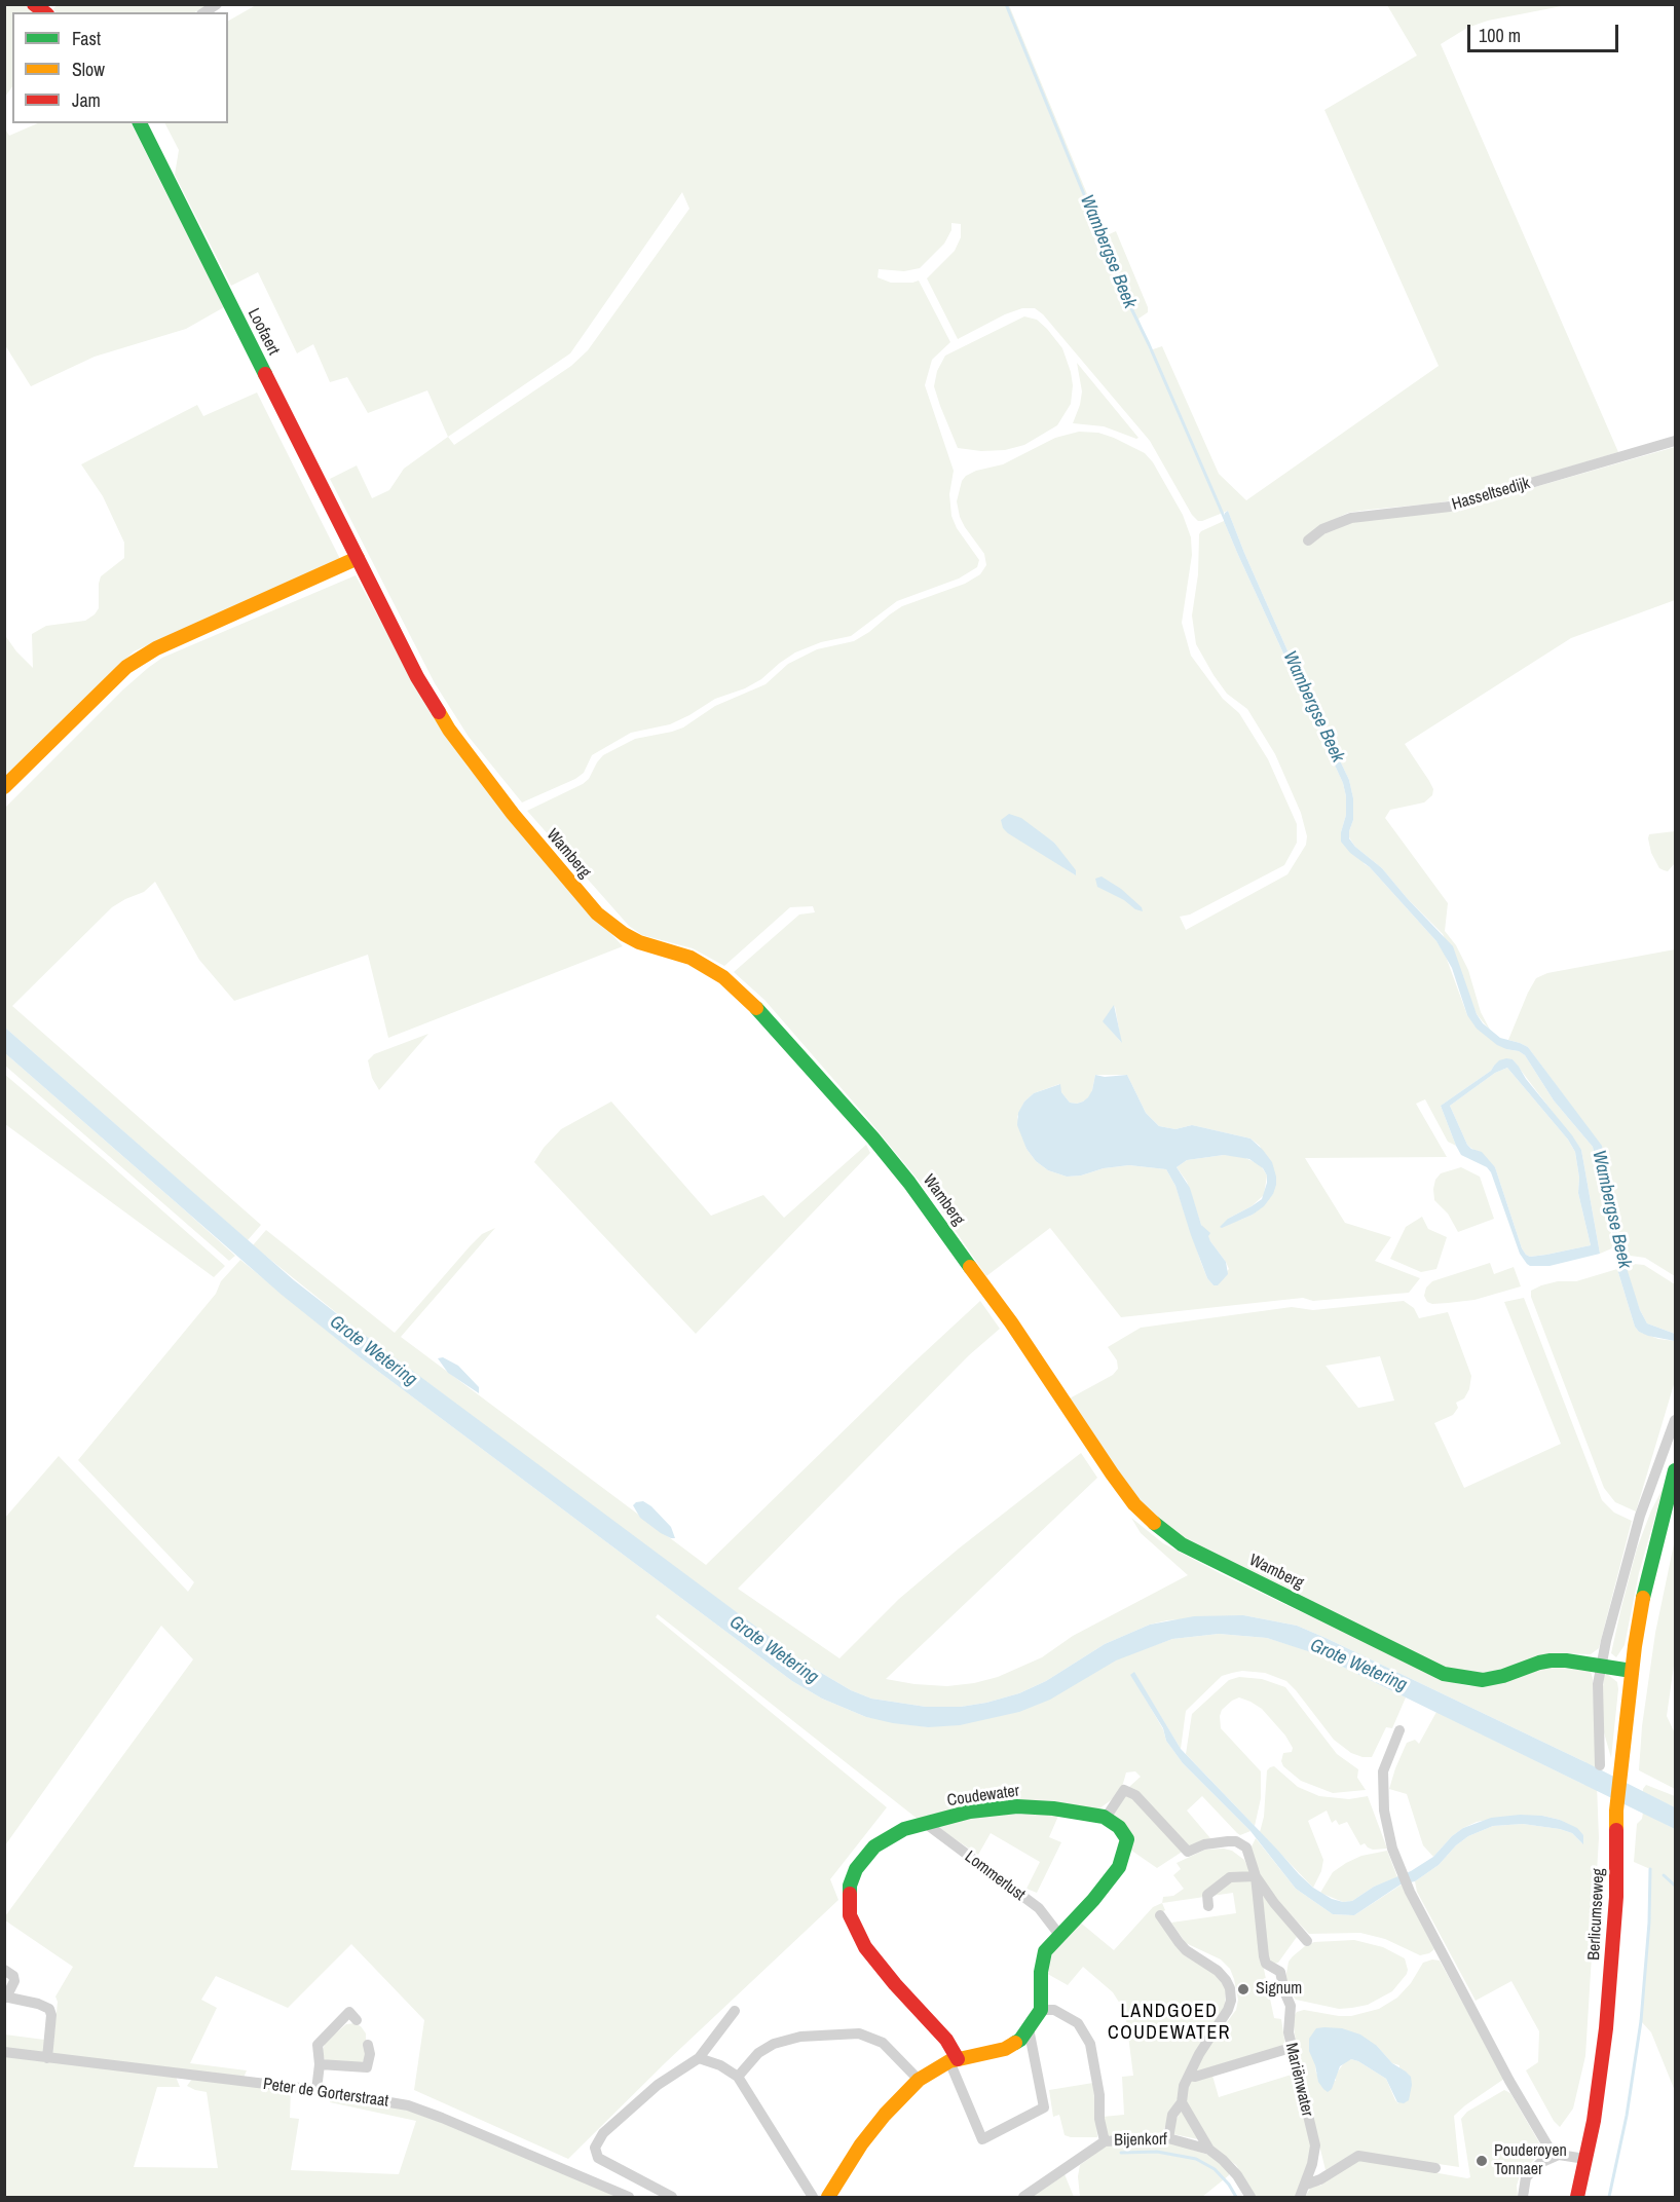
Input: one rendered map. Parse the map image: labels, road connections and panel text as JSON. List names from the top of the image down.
{
  "streets": {
    "street": [
      "Loofaert",
      "Hasseltsedijk",
      "Wamberg",
      "Coudewater",
      "Lommerlust",
      "Berlicumseweg",
      "Mariënwater",
      "Peter de Gorterstraat",
      "Bijenkorf"
    ]
  },
  "crossings": [
    ["Loofaert", "Wamberg"],
    ["Wamberg", "Berlicumseweg"],
    ["Coudewater", "Lommerlust"],
    ["Coudewater", "Mariënwater"]
  ],
  "districts": ["LANDGOED COUDEWATER"],
  "water": ["Wambergse Beek", "Grote Wetering"],
  "places": ["Signum", "Pouderoyen Tonnaer"],
  "legend": ["Fast", "Slow", "Jam"],
  "scale_bar": "100 m"
}
